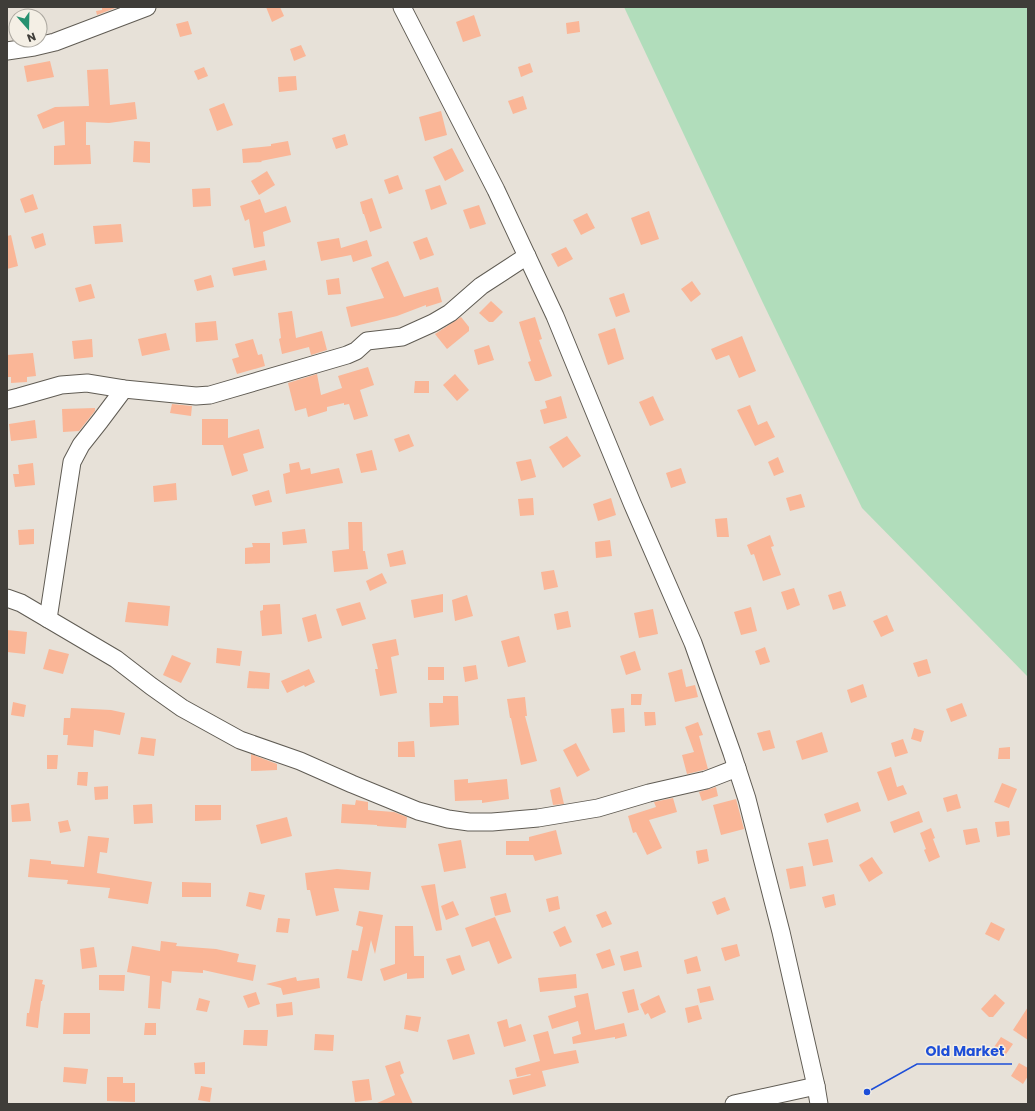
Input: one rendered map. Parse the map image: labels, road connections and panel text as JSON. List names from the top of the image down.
{
  "places": ["Old Market"],
  "north": "bottom"
}
